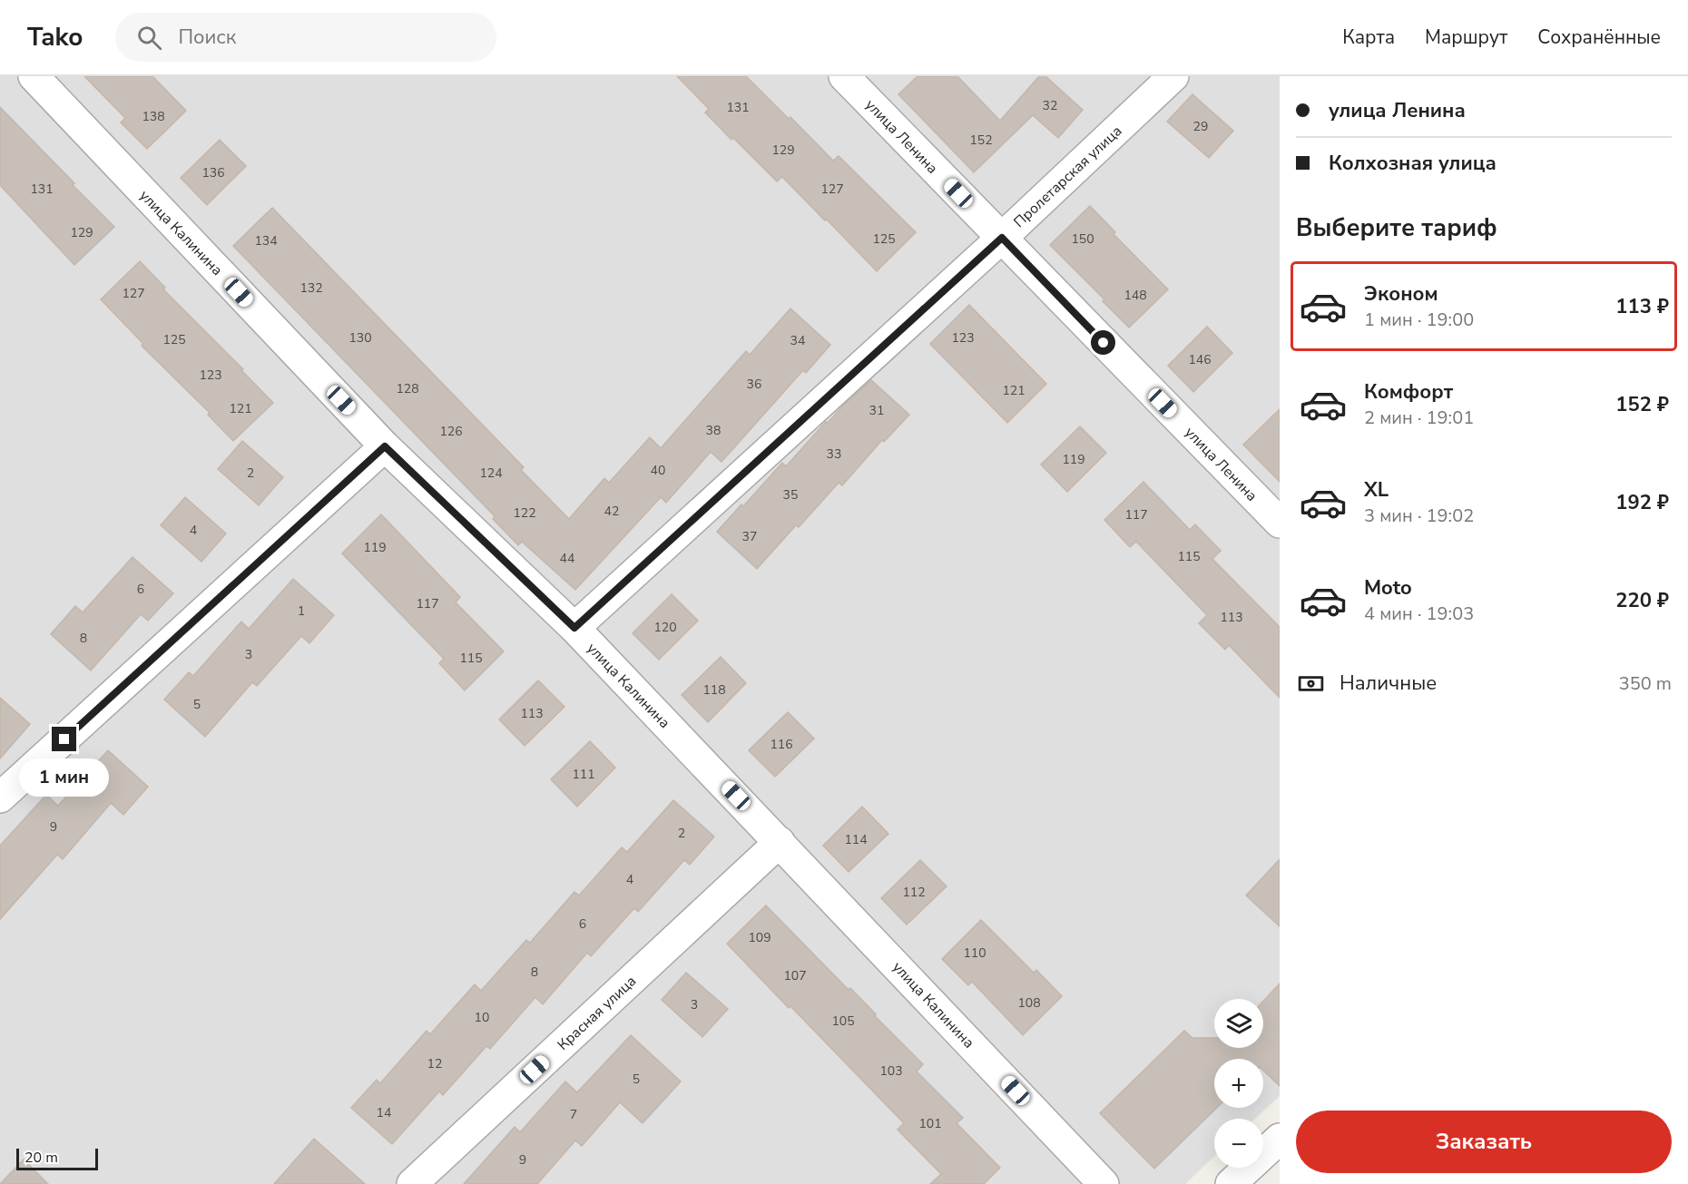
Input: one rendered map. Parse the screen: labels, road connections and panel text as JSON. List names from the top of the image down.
{
  "streets": {
    "street": [
      "улица Ленина",
      "Пролетарская улица",
      "улица Калинина",
      "Красная улица"
    ]
  },
  "crossings": [
    ["улица Ленина", "Пролетарская улица"],
    ["Пролетарская улица", "улица Калинина"],
    ["улица Калинина", "Красная улица"]
  ],
  "house_numbers": [
    "32",
    "131",
    "138",
    "29",
    "152",
    "129",
    "136",
    "131",
    "127",
    "129",
    "125",
    "150",
    "134",
    "132",
    "127",
    "148",
    "130",
    "123",
    "125",
    "34",
    "146",
    "123",
    "36",
    "128",
    "121",
    "121",
    "31",
    "38",
    "126",
    "33",
    "119",
    "40",
    "2",
    "124",
    "35",
    "42",
    "122",
    "117",
    "4",
    "37",
    "119",
    "115",
    "44",
    "6",
    "117",
    "1",
    "113",
    "120",
    "8",
    "3",
    "115",
    "118",
    "5",
    "113",
    "116",
    "111",
    "9",
    "2",
    "114",
    "4",
    "112",
    "6",
    "109",
    "110",
    "8",
    "107",
    "108",
    "3",
    "10",
    "105",
    "12",
    "103",
    "5",
    "14",
    "7",
    "101",
    "9"
  ],
  "scale_bar": "20 m",
  "page": {
    "header": "Tako",
    "search": "Поиск",
    "nav": ["Карта", "Маршрут", "Сохранённые"],
    "banner": ["улица Ленина", "Колхозная улица"],
    "heading": "Выберите тариф",
    "list": [
      {
        "name": "Эконом",
        "note": "1 мин · 19:00",
        "value": "113 ₽"
      },
      {
        "name": "Комфорт",
        "note": "2 мин · 19:01",
        "value": "152 ₽"
      },
      {
        "name": "XL",
        "note": "3 мин · 19:02",
        "value": "192 ₽"
      },
      {
        "name": "Moto",
        "note": "4 мин · 19:03",
        "value": "220 ₽"
      }
    ],
    "pay": ["Наличные", "350 m"],
    "bubble": "1 мин",
    "map_buttons": ["+", "−"],
    "buttons": "Заказать",
    "scale": "20 m"
  }
}
